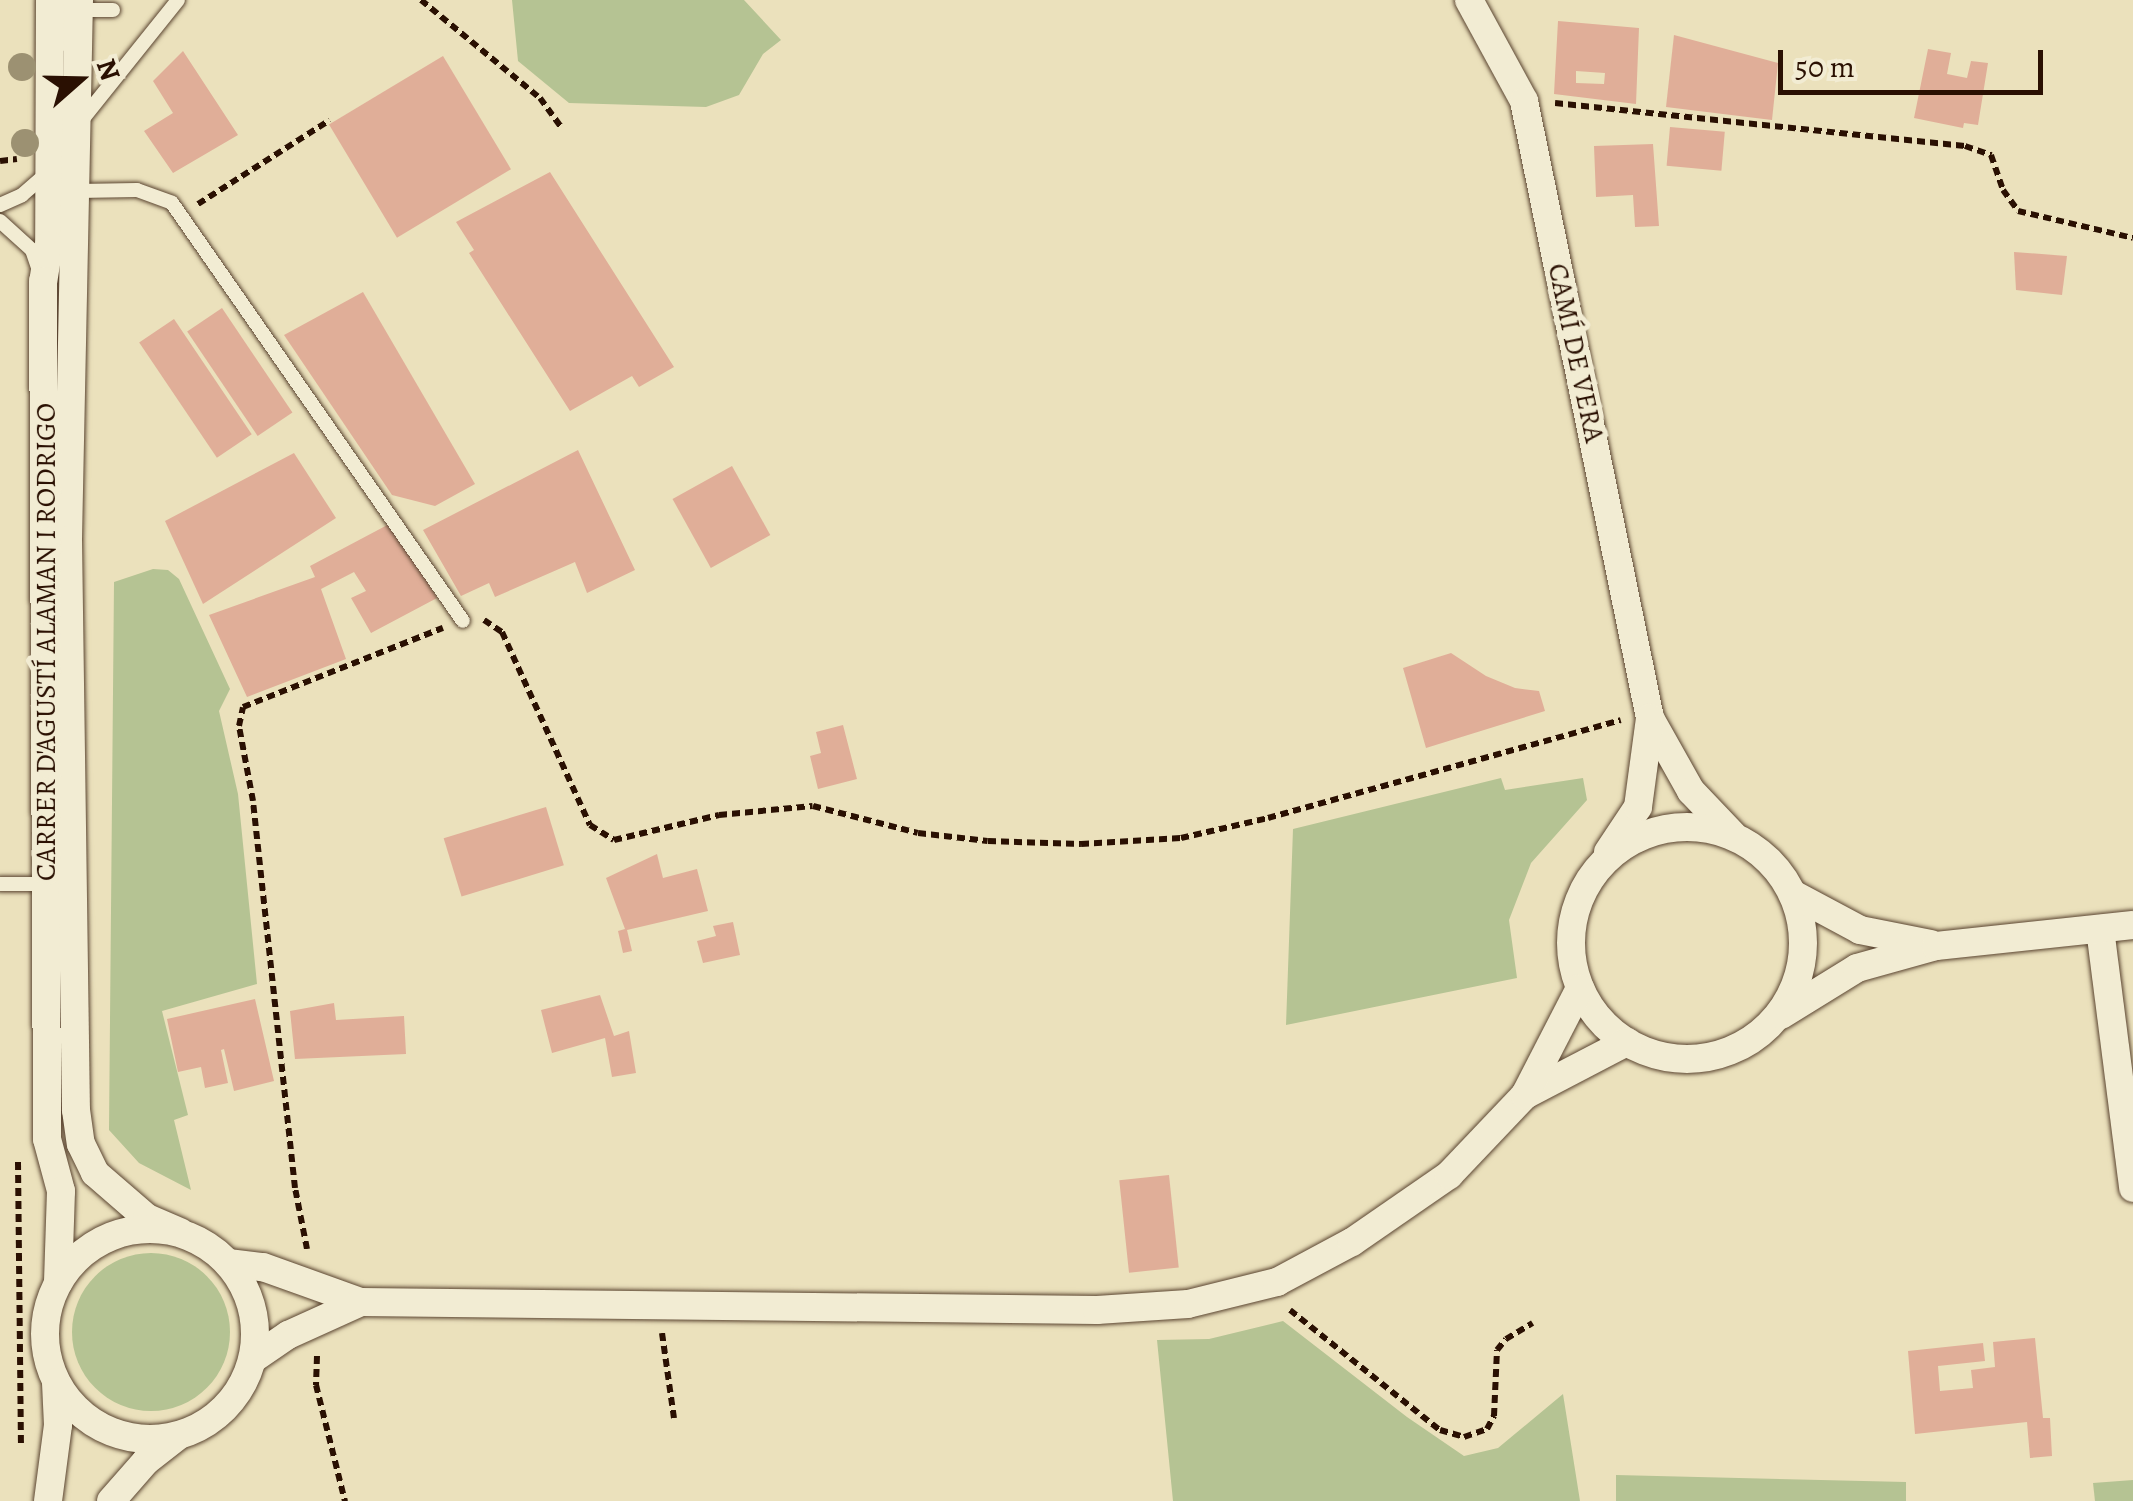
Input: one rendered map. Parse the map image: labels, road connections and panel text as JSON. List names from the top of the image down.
{
  "streets": {
    "street": ["CAMÍ DE VERA", "CARRER D'AGUSTÍ ALAMAN I RODRIGO"]
  },
  "scale_bar": "50 m",
  "north": "right"
}
